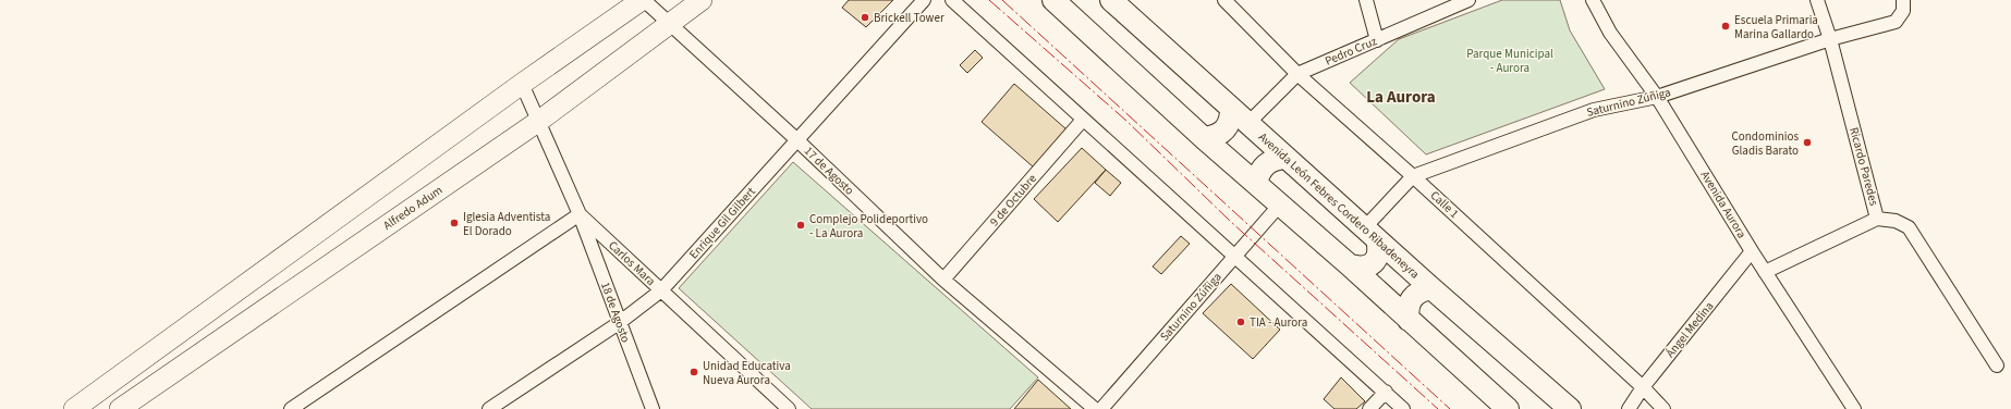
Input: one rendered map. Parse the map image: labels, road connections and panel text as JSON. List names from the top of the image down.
{
  "streets": {
    "highway": ["Avenida León Febres Cordero Ribadeneyra"],
    "main road": ["Alfredo Adum"],
    "street": [
      "Pedro Cruz",
      "Saturnino Zúñiga",
      "Ricardo Paredes",
      "17 de Agosto",
      "9 de Octubre",
      "Calle 1",
      "Avenida Aurora",
      "Enrique Gil Gilbert",
      "Carlos Mara",
      "18 de Agosto",
      "Ángel Medina"
    ]
  },
  "crossings": [
    ["Pedro Cruz", "Calle 1"],
    ["Pedro Cruz", "Avenida León Febres Cordero Ribadeneyra"],
    ["Saturnino Zúñiga", "Ricardo Paredes"],
    ["Saturnino Zúñiga", "Calle 1"],
    ["Saturnino Zúñiga", "Avenida Aurora"],
    ["Saturnino Zúñiga", "Avenida León Febres Cordero Ribadeneyra"],
    ["17 de Agosto", "9 de Octubre"],
    ["17 de Agosto", "Alfredo Adum"],
    ["17 de Agosto", "Enrique Gil Gilbert"],
    ["Calle 1", "Ángel Medina"],
    ["Avenida Aurora", "Ángel Medina"],
    ["Alfredo Adum", "Carlos Mara"],
    ["Enrique Gil Gilbert", "Carlos Mara"],
    ["Enrique Gil Gilbert", "18 de Agosto"],
    ["Carlos Mara", "18 de Agosto"]
  ],
  "districts": ["La Aurora"],
  "parks": ["Parque Municipal - Aurora"],
  "places": [
    "Brickell Tower",
    "Escuela Primaria Marina Gallardo",
    "Condominios Gladis Barato",
    "Iglesia Adventista El Dorado",
    "Complejo Polideportivo - La Aurora",
    "TIA - Aurora",
    "Unidad Educativa Nueva Aurora"
  ]
}
